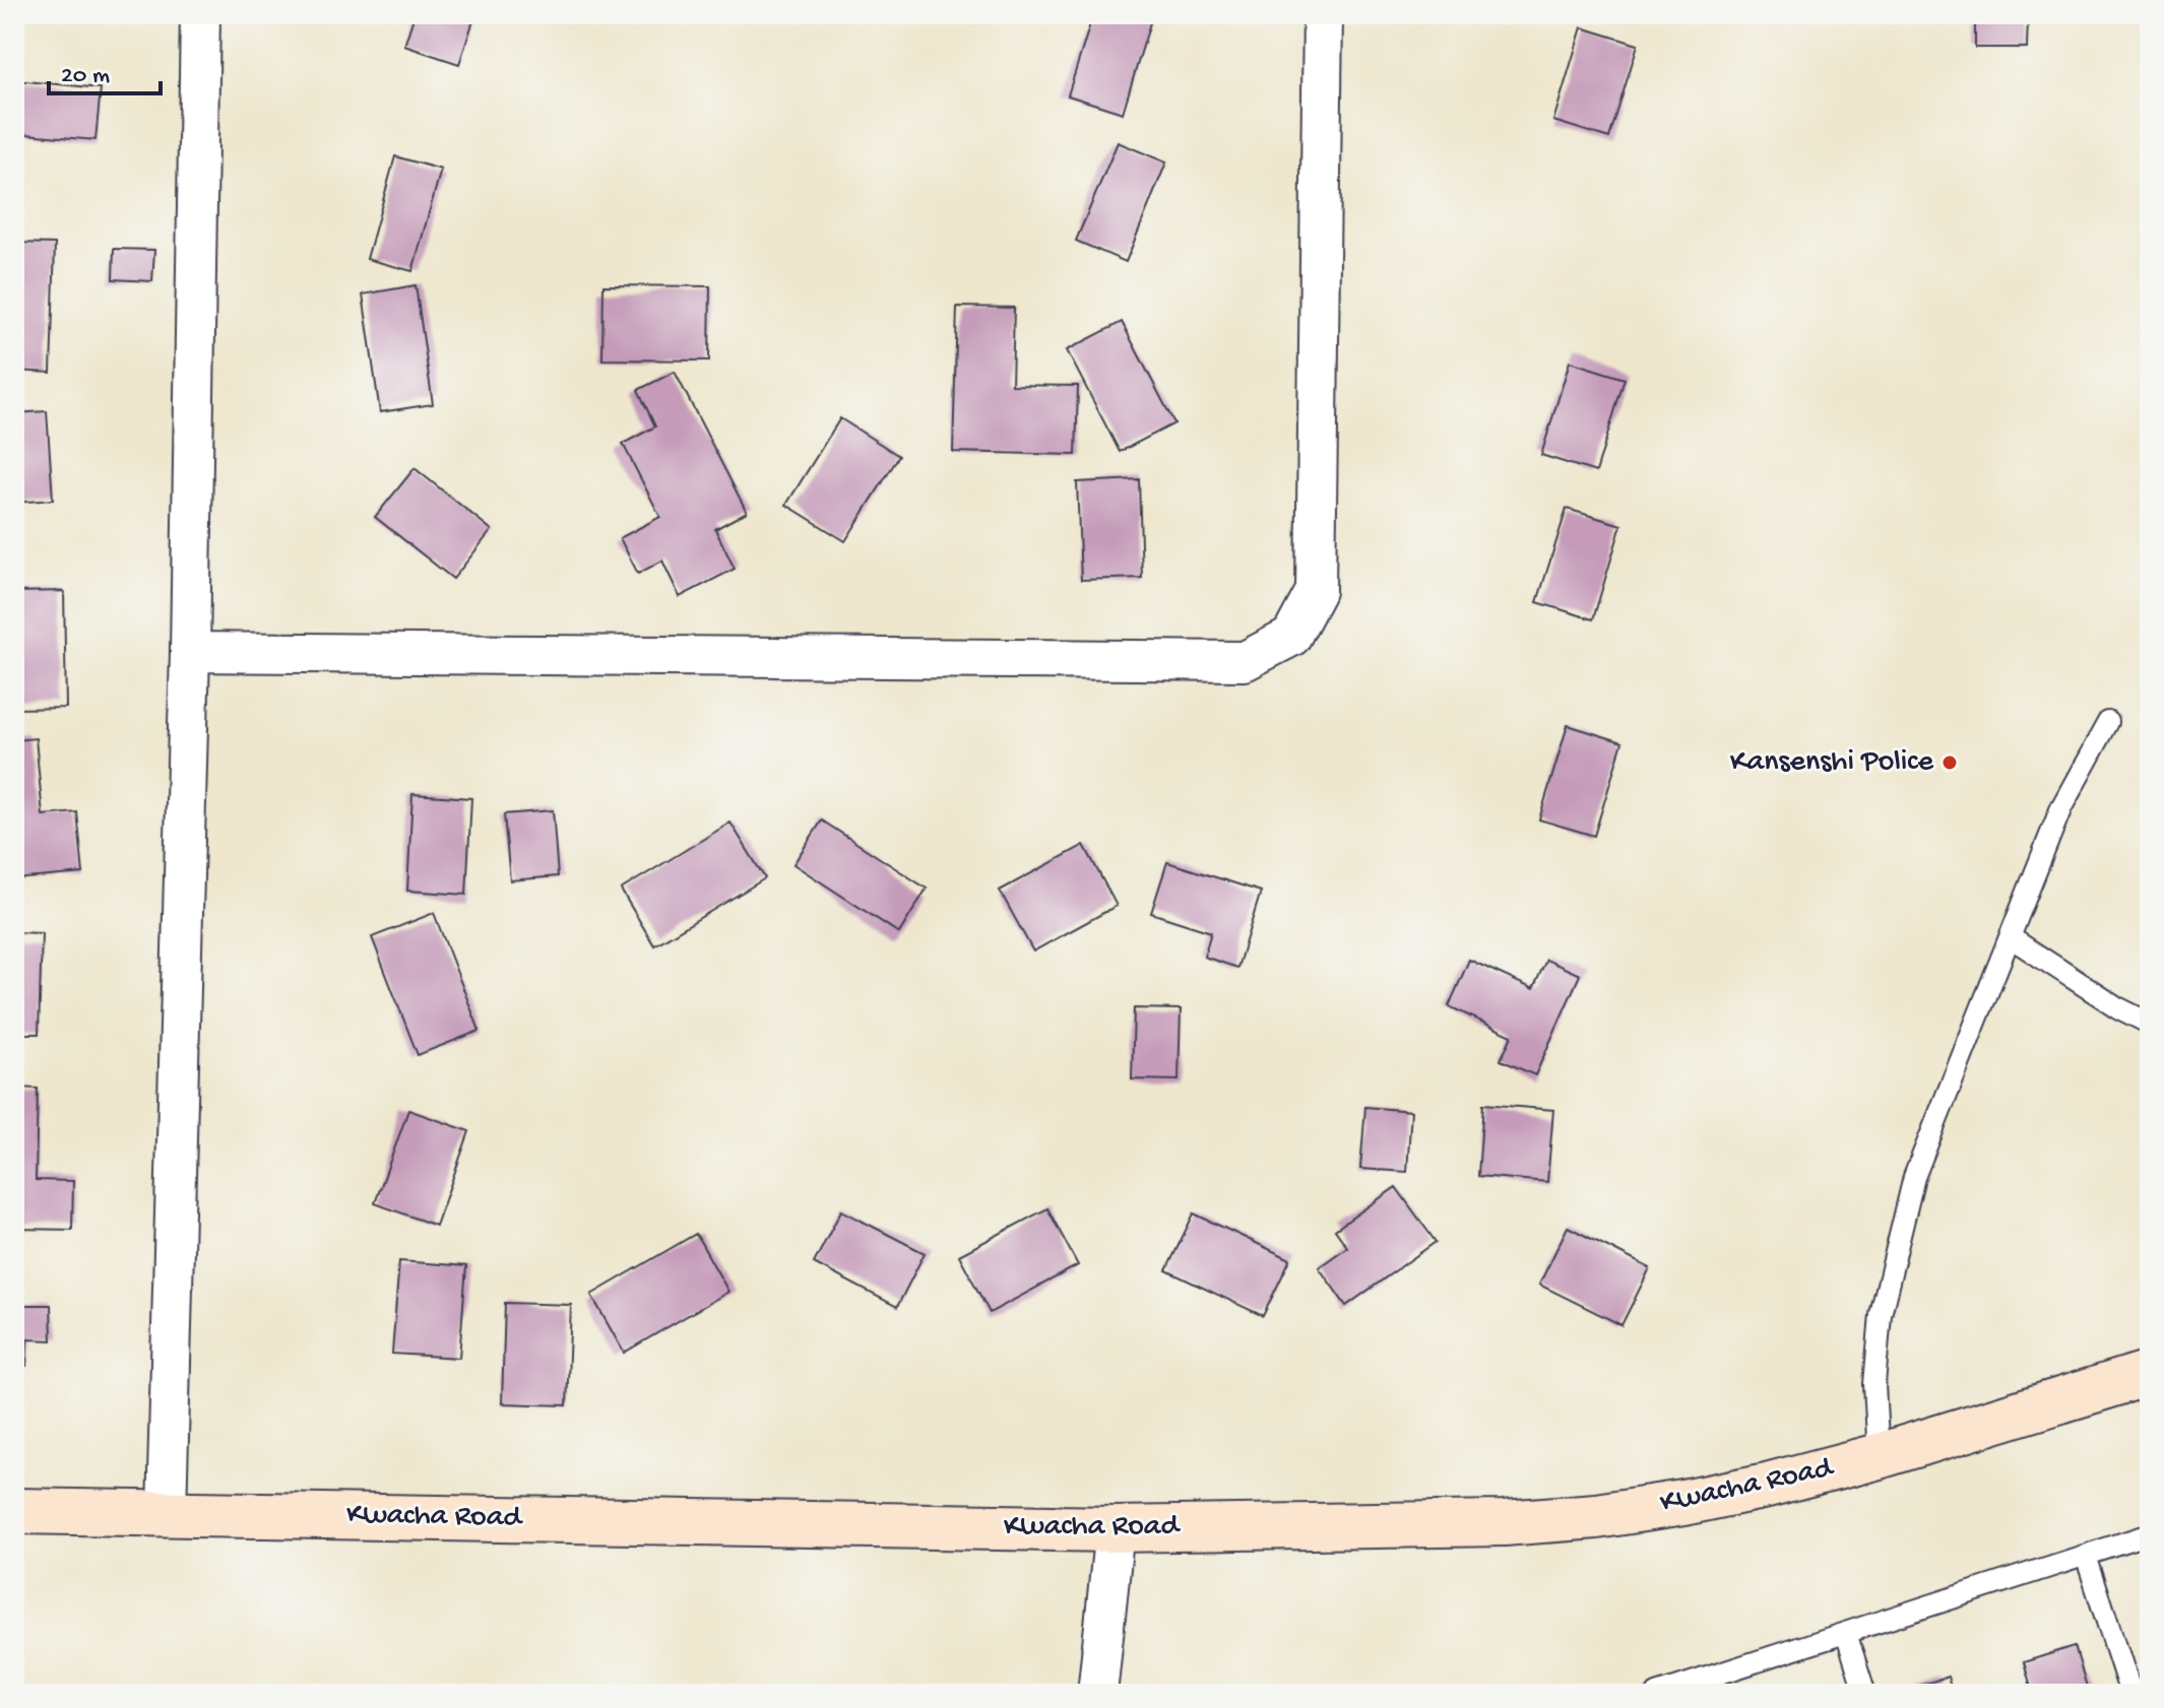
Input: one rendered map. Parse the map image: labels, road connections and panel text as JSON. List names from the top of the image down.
{
  "streets": {
    "main road": ["Kwacha Road"]
  },
  "places": ["Kansenshi Police"],
  "scale_bar": "20 m"
}
